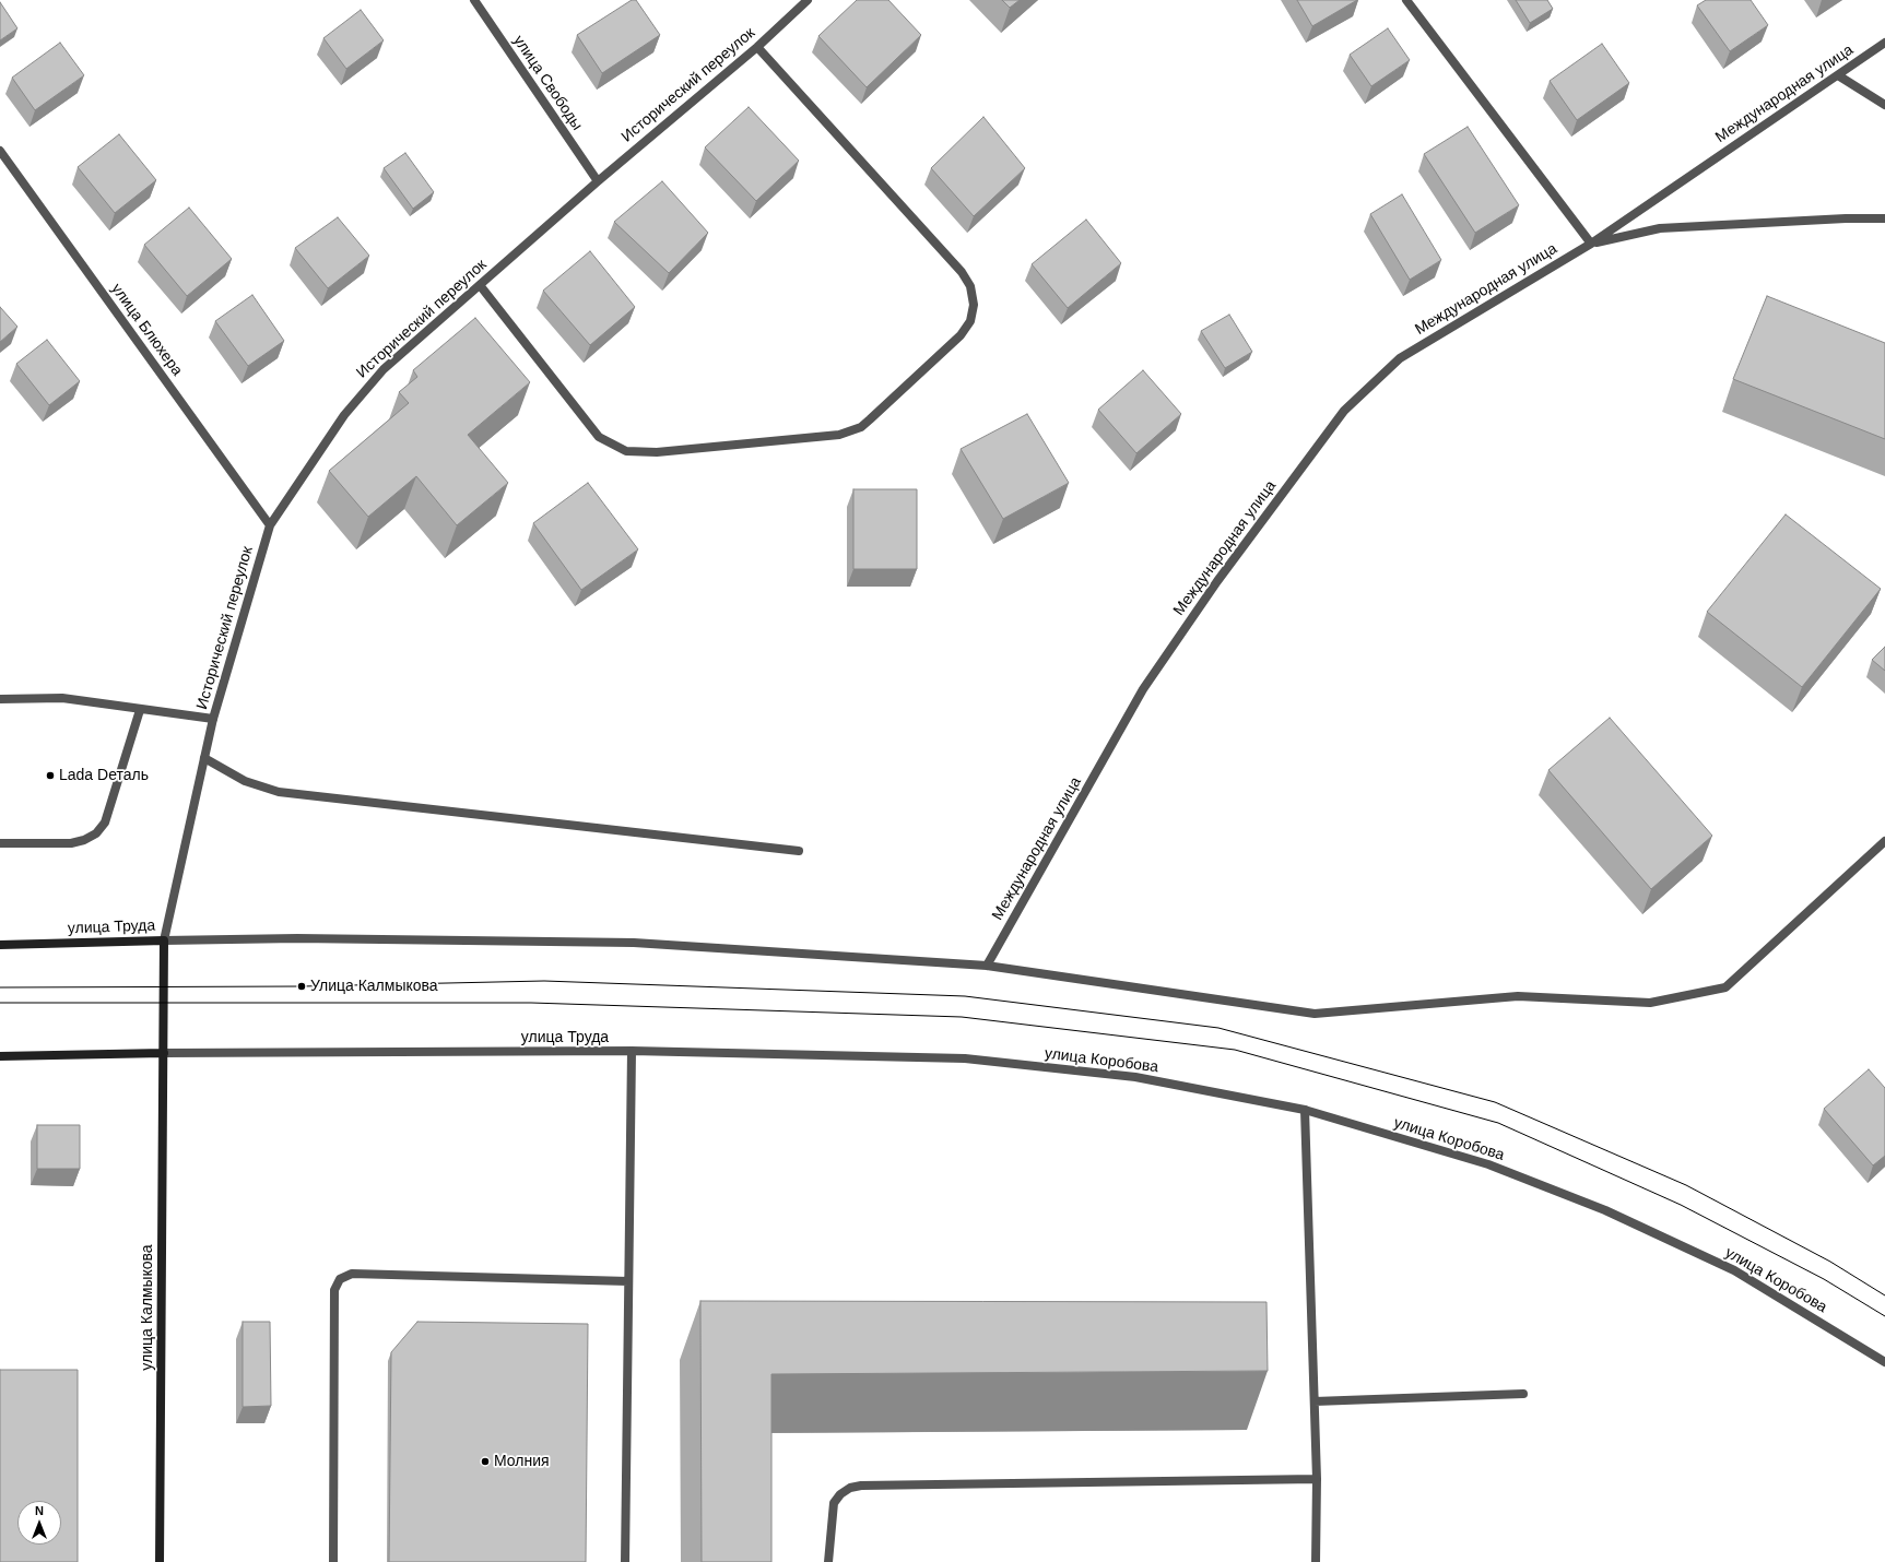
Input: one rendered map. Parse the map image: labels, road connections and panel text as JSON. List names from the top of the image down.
{
  "streets": {
    "main road": ["улица Труда", "улица Калмыкова"],
    "street": [
      "улица Свободы",
      "Исторический переулок",
      "Международная улица",
      "улица Блюхера",
      "улица Коробова"
    ]
  },
  "crossings": [
    ["улица Свободы", "Исторический переулок"],
    ["Исторический переулок", "улица Блюхера"],
    ["Исторический переулок", "улица Труда"],
    ["улица Труда", "улица Коробова"],
    ["улица Труда", "улица Калмыкова"]
  ],
  "places": ["Lada Dеталь", "Улица Калмыкова", "Молния"],
  "north": "top"
}
